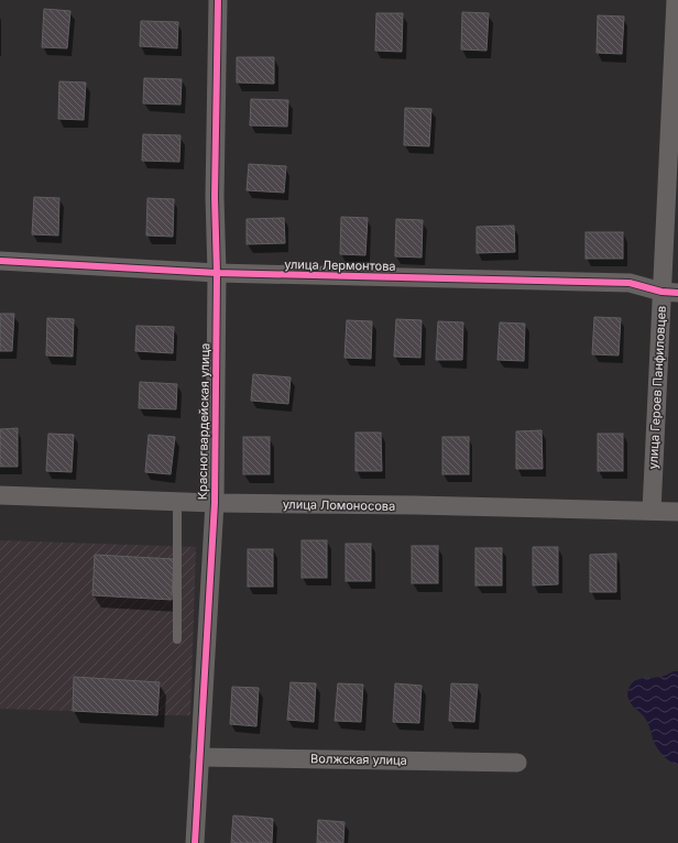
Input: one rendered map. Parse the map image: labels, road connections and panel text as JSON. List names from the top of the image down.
{
  "streets": {
    "street": [
      "улица Лермонтова",
      "улица Героев Панфиловцев",
      "Красногвардейская улица",
      "улица Ломоносова",
      "Волжская улица"
    ]
  },
  "crossings": [
    ["улица Лермонтова", "улица Героев Панфиловцев"],
    ["улица Лермонтова", "Красногвардейская улица"],
    ["улица Героев Панфиловцев", "улица Ломоносова"],
    ["Красногвардейская улица", "улица Ломоносова"],
    ["Красногвардейская улица", "Волжская улица"]
  ]
}
